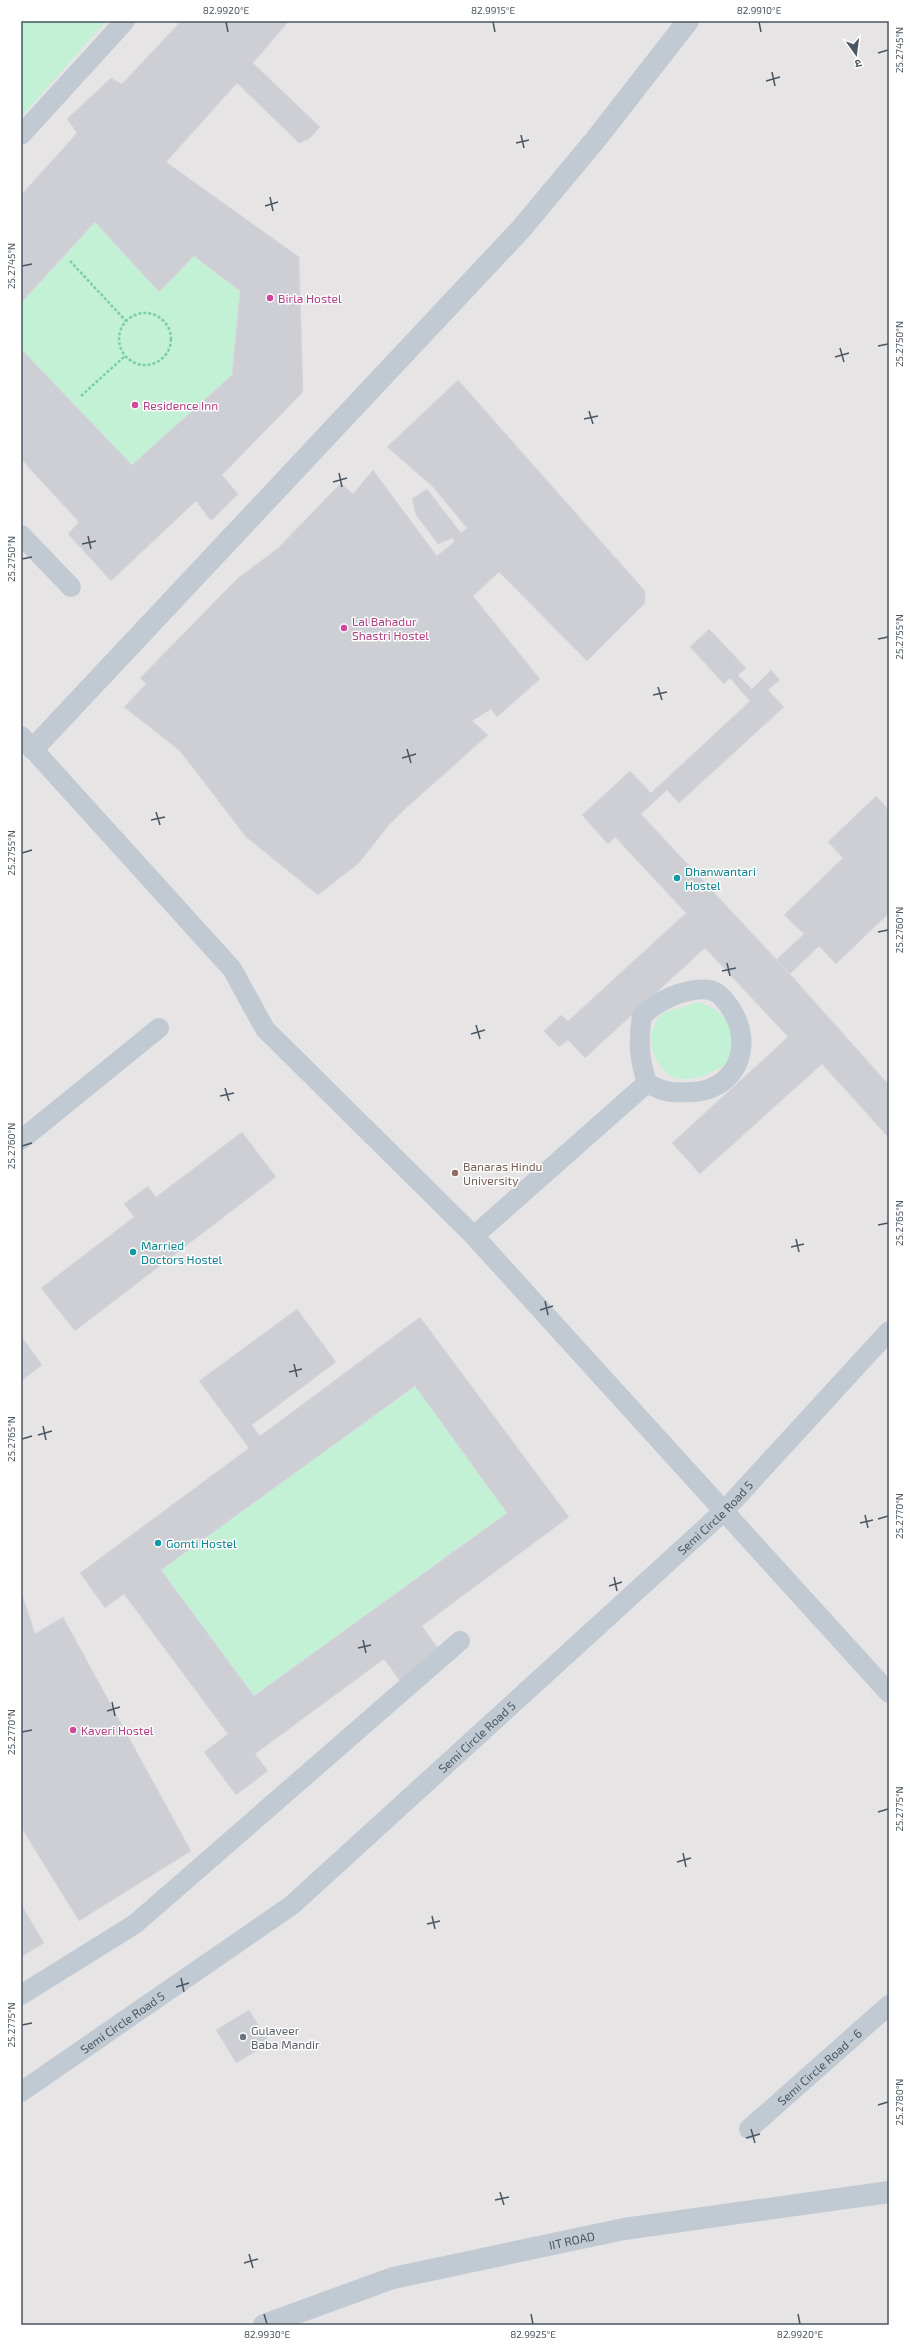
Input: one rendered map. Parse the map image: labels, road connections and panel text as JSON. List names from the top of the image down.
{
  "streets": {
    "street": ["IIT ROAD"],
    "lane": ["Semi Circle Road 5", "Semi Circle Road - 6"]
  },
  "places": [
    "Birla Hostel",
    "Residence Inn",
    "Lal Bahadur Shastri Hostel",
    "Dhanwantari Hostel",
    "Banaras Hindu University",
    "Married Doctors Hostel",
    "Gomti Hostel",
    "Kaveri Hostel",
    "Gulaveer Baba Mandir"
  ],
  "north": "bottom",
  "coordinates": [
    "82.9920°E",
    "82.9915°E",
    "82.9910°E",
    "25.2745°N",
    "25.2750°N",
    "25.2755°N",
    "25.2760°N",
    "25.2765°N",
    "25.2770°N",
    "25.2775°N",
    "25.2780°N",
    "82.9930°E",
    "82.9925°E"
  ]
}
